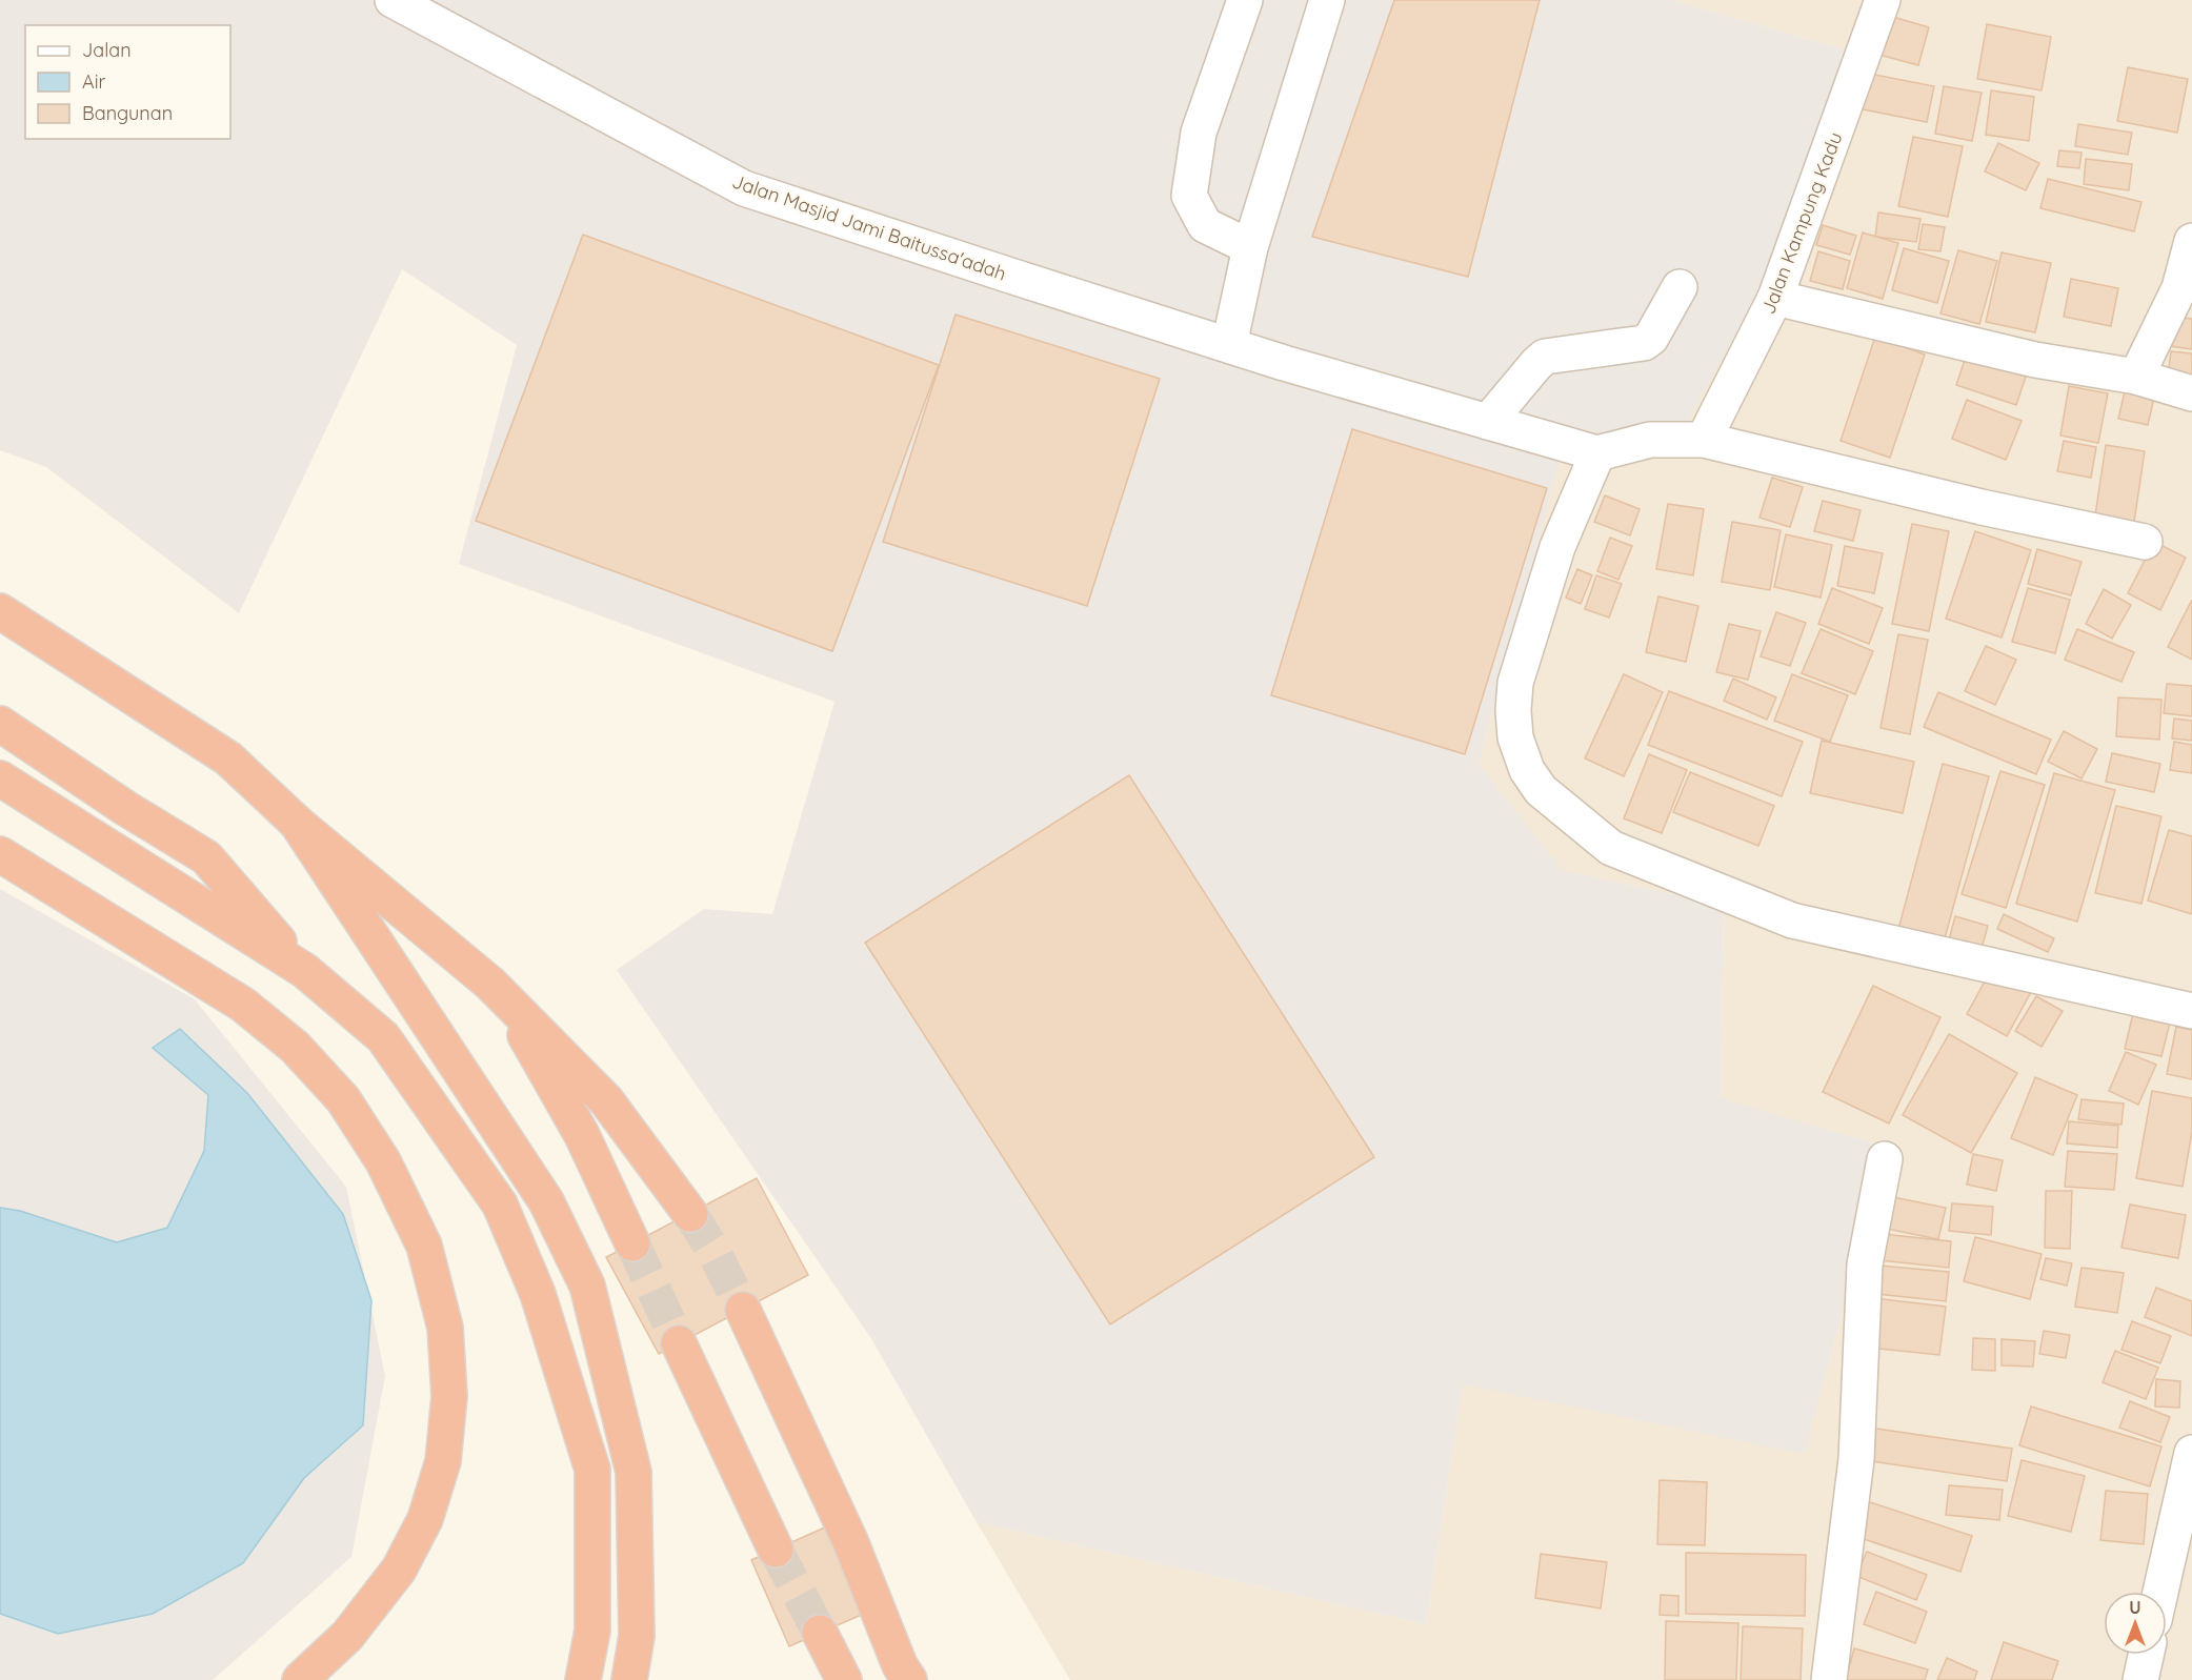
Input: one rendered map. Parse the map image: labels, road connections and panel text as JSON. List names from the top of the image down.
{
  "streets": {
    "street": ["Jalan Kampung Kadu", "Jalan Masjid Jami Baitussa'adah"]
  },
  "legend": ["Jalan", "Air", "Bangunan"],
  "north": "top"
}
